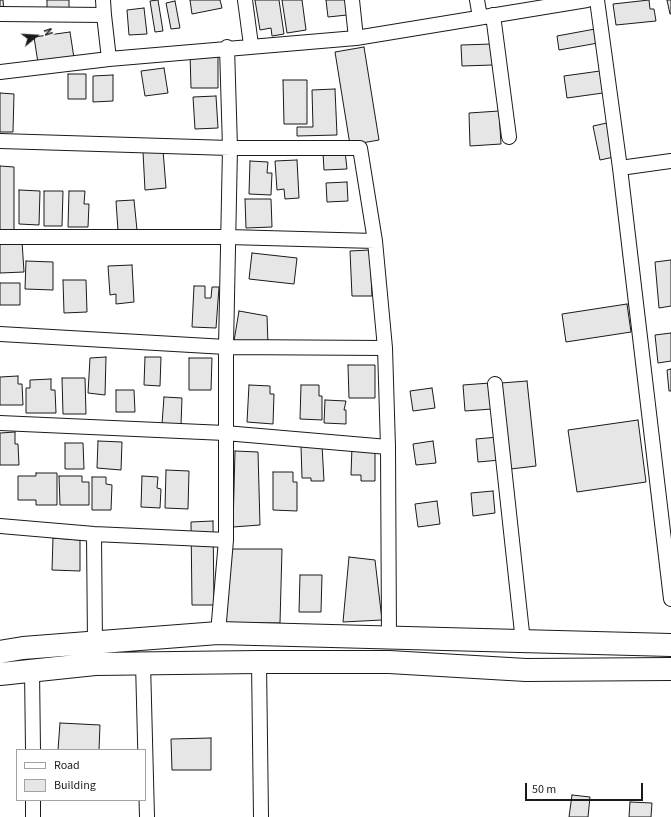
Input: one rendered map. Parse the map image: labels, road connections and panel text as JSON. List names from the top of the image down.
{
  "legend": ["Road", "Building"],
  "scale_bar": "50 m",
  "north": "right"
}
